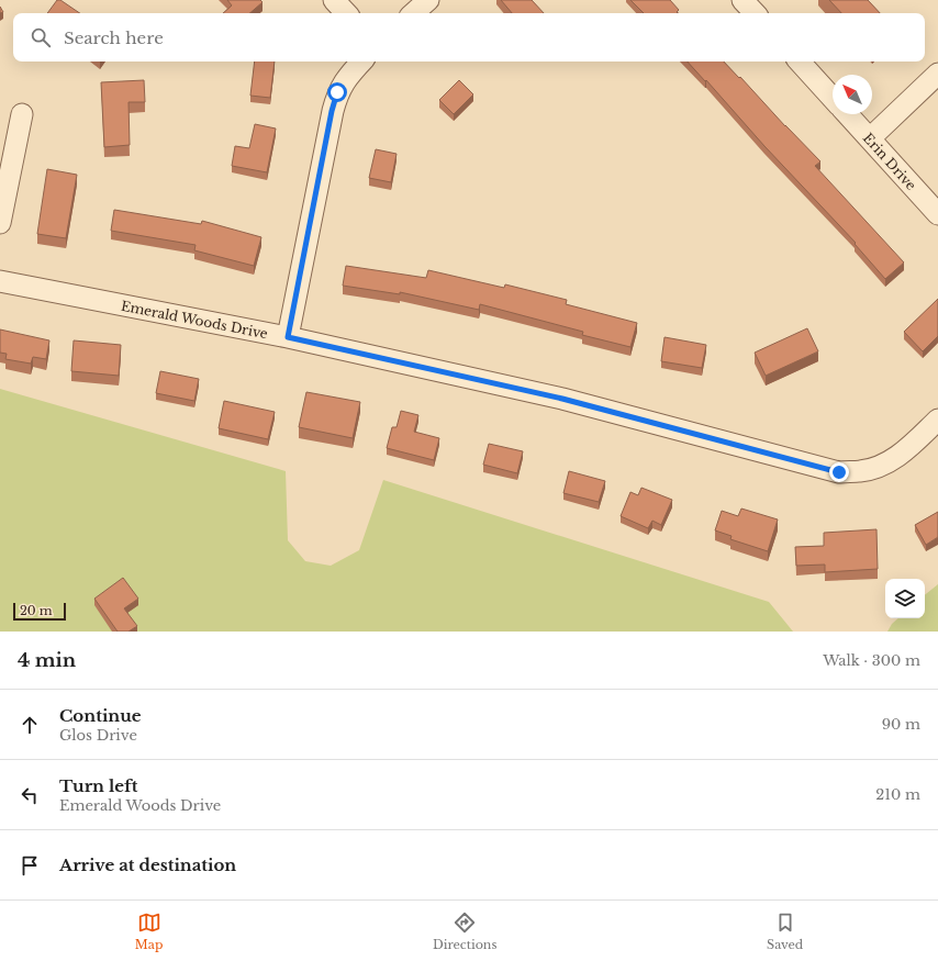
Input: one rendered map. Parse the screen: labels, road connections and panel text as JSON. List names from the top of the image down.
{
  "streets": {
    "street": ["Erin Drive", "Emerald Woods Drive"]
  },
  "scale_bar": "20 m",
  "north": "top left",
  "page": {
    "search": "Search here",
    "scale": "20 m",
    "heading": ["4 min", "Walk · 300 m"],
    "list": [
      ["Continue", "Glos Drive", "90 m"],
      ["Turn left", "Emerald Woods Drive", "210 m"],
      "Arrive at destination"
    ],
    "nav": ["Map", "Directions", "Saved"]
  }
}
